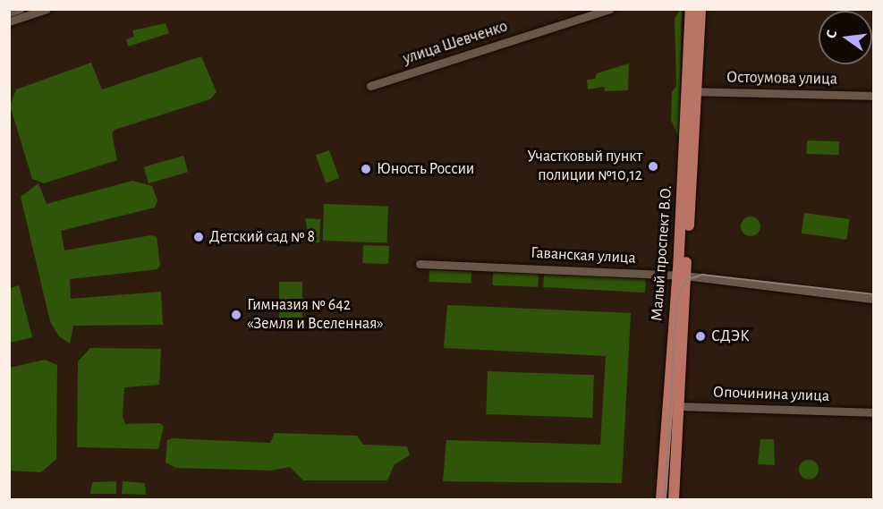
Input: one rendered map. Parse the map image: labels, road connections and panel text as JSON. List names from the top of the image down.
{
  "streets": {
    "main road": ["Малый проспект В.О."],
    "street": [
      "улица Шевченко",
      "Остоумова улица",
      "Гаванская улица",
      "Опочинина улица"
    ]
  },
  "crossings": [
    ["Остоумова улица", "Малый проспект В.О."],
    ["Малый проспект В.О.", "Гаванская улица"],
    ["Малый проспект В.О.", "Опочинина улица"]
  ],
  "places": [
    "Участковый пункт полиции №10,12",
    "Юность России",
    "Детский сад № 8",
    "Гимназия № 642 «Земля и Вселенная»",
    "СДЭК"
  ],
  "north": "left"
}
